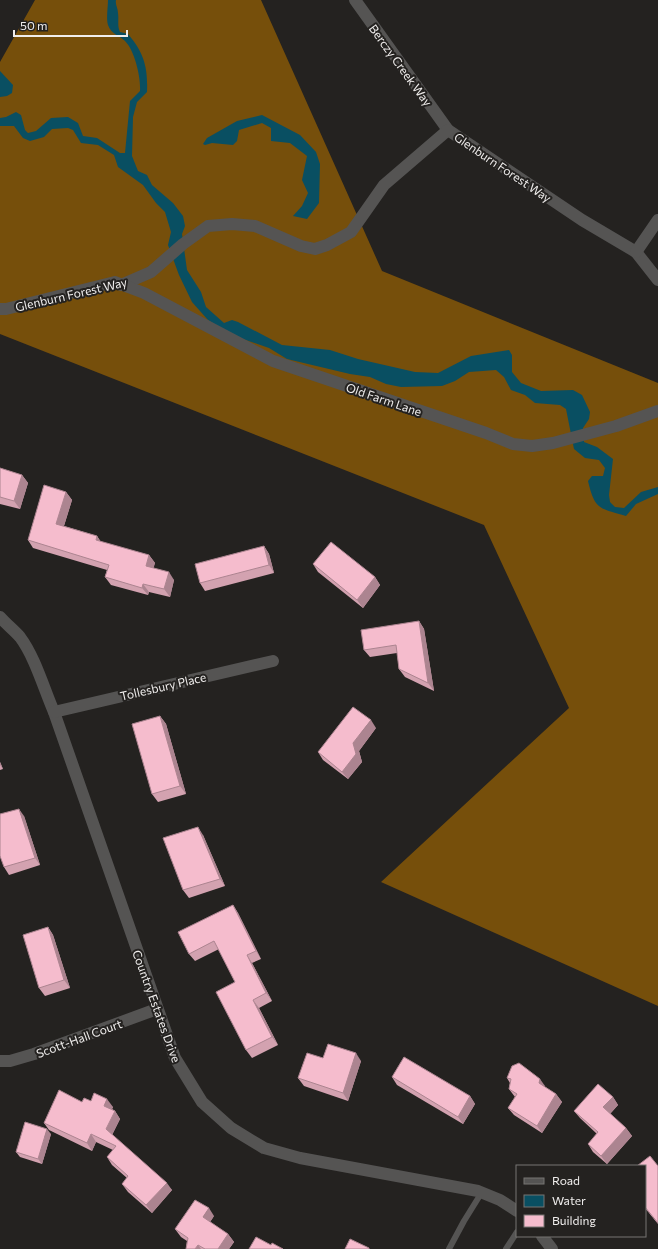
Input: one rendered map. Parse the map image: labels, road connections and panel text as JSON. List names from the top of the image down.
{
  "streets": {
    "street": [
      "Berczy Creek Way",
      "Glenburn Forest Way",
      "Old Farm Lane",
      "Tollesbury Place",
      "Country Estates Drive",
      "Scott-Hall Court"
    ]
  },
  "crossings": [
    ["Berczy Creek Way", "Glenburn Forest Way"],
    ["Glenburn Forest Way", "Old Farm Lane"],
    ["Tollesbury Place", "Country Estates Drive"],
    ["Country Estates Drive", "Scott-Hall Court"]
  ],
  "legend": ["Road", "Water", "Building"],
  "scale_bar": "50 m"
}
